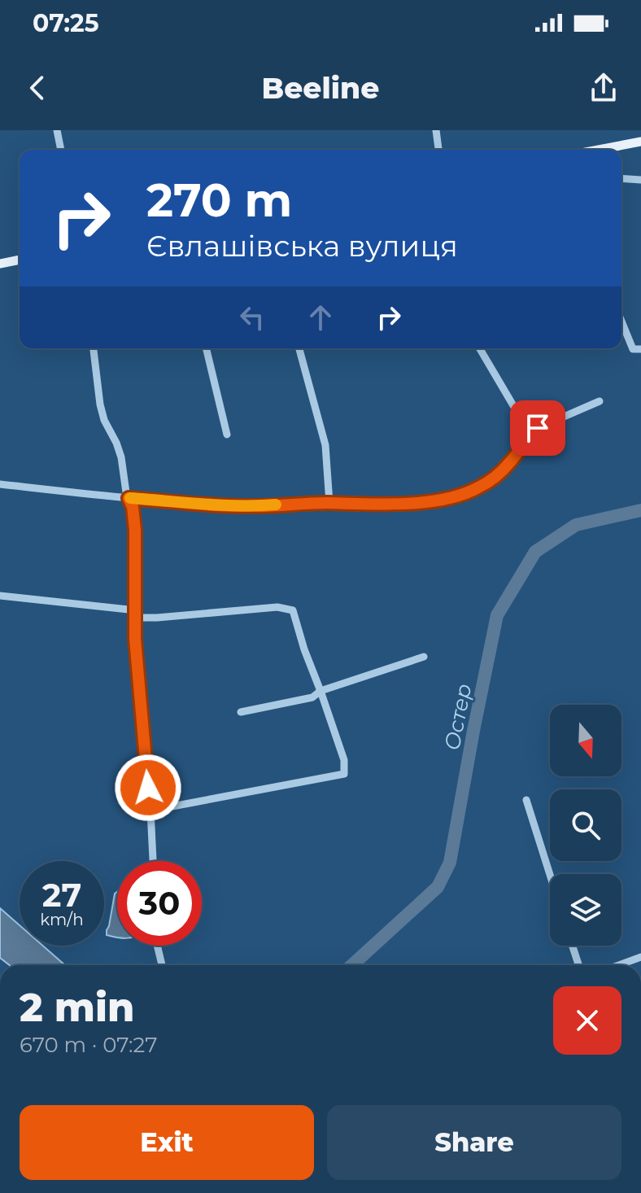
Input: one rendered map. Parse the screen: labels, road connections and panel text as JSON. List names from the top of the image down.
{
  "water": ["Остер"],
  "north": "bottom",
  "page": {
    "status": "07:25",
    "header": "Beeline",
    "turn": ["270 m", "Євлашівська вулиця"],
    "speed": "27 km/h",
    "limit": "30",
    "heading": ["2 min", "670 m · 07:27"],
    "buttons": ["Exit", "Share"]
  }
}
